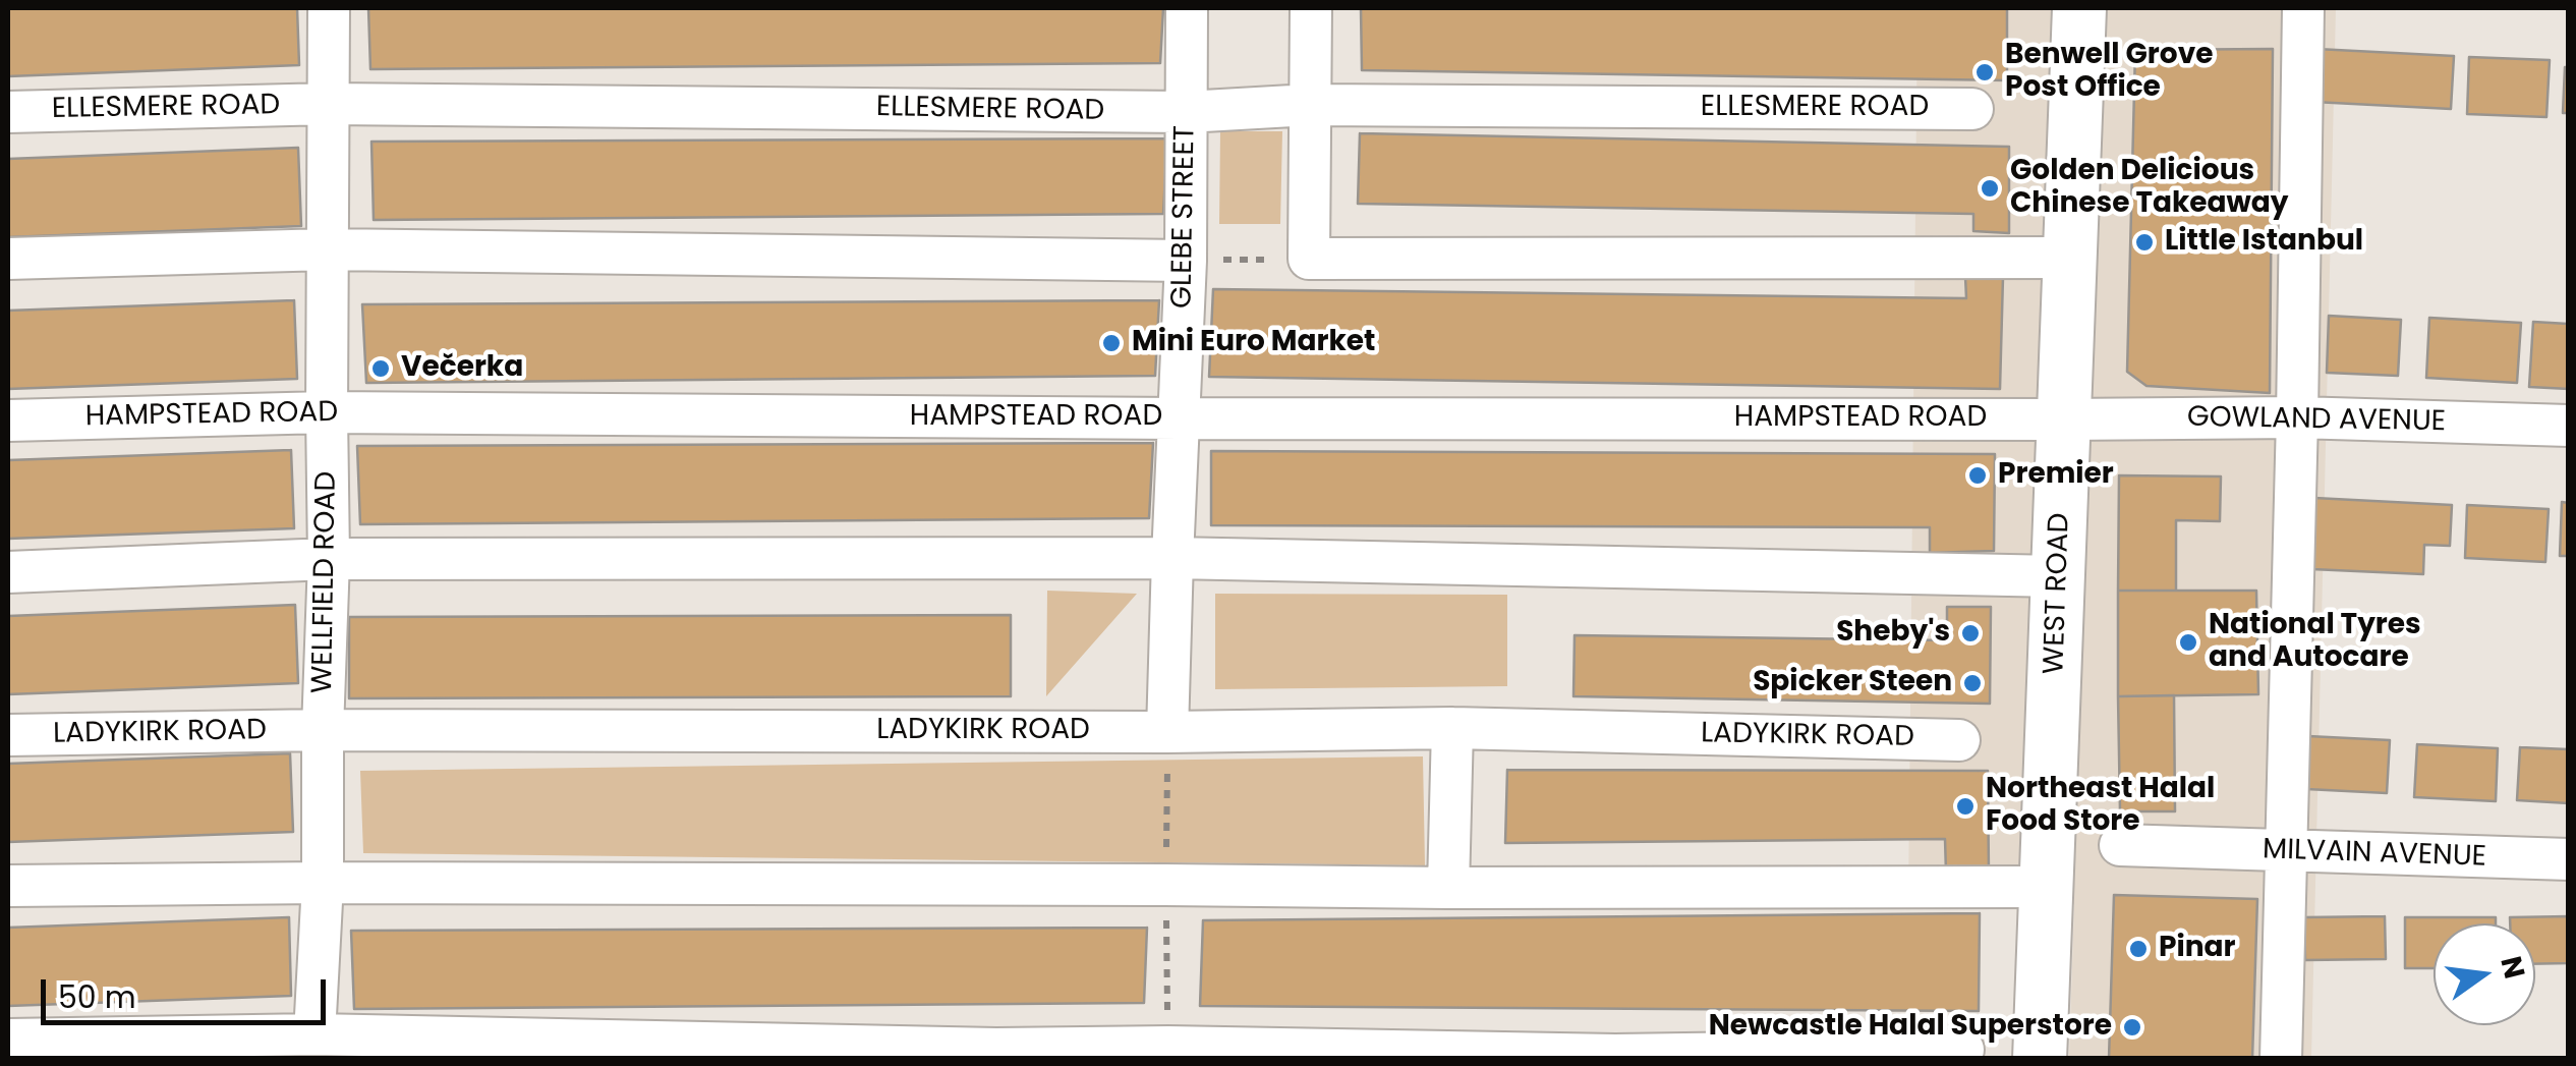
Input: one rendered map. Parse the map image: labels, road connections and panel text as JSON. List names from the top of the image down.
{
  "streets": {
    "main road": ["WEST ROAD"],
    "street": [
      "ELLESMERE ROAD",
      "GLEBE STREET",
      "HAMPSTEAD ROAD",
      "GOWLAND AVENUE",
      "WELLFIELD ROAD",
      "LADYKIRK ROAD",
      "MILVAIN AVENUE"
    ]
  },
  "crossings": [
    ["ELLESMERE ROAD", "GLEBE STREET"],
    ["ELLESMERE ROAD", "WELLFIELD ROAD"],
    ["GLEBE STREET", "HAMPSTEAD ROAD"],
    ["GLEBE STREET", "LADYKIRK ROAD"],
    ["HAMPSTEAD ROAD", "GOWLAND AVENUE"],
    ["HAMPSTEAD ROAD", "WELLFIELD ROAD"],
    ["HAMPSTEAD ROAD", "WEST ROAD"],
    ["GOWLAND AVENUE", "WEST ROAD"],
    ["WELLFIELD ROAD", "LADYKIRK ROAD"]
  ],
  "places": [
    "Benwell Grove Post Office",
    "Golden Delicious Chinese Takeaway",
    "Little Istanbul",
    "Mini Euro Market",
    "Večerka",
    "Premier",
    "Sheby's",
    "National Tyres and Autocare",
    "Spicker Steen",
    "Northeast Halal Food Store",
    "Pinar",
    "Newcastle Halal Superstore"
  ],
  "scale_bar": "50 m",
  "north": "right"
}
